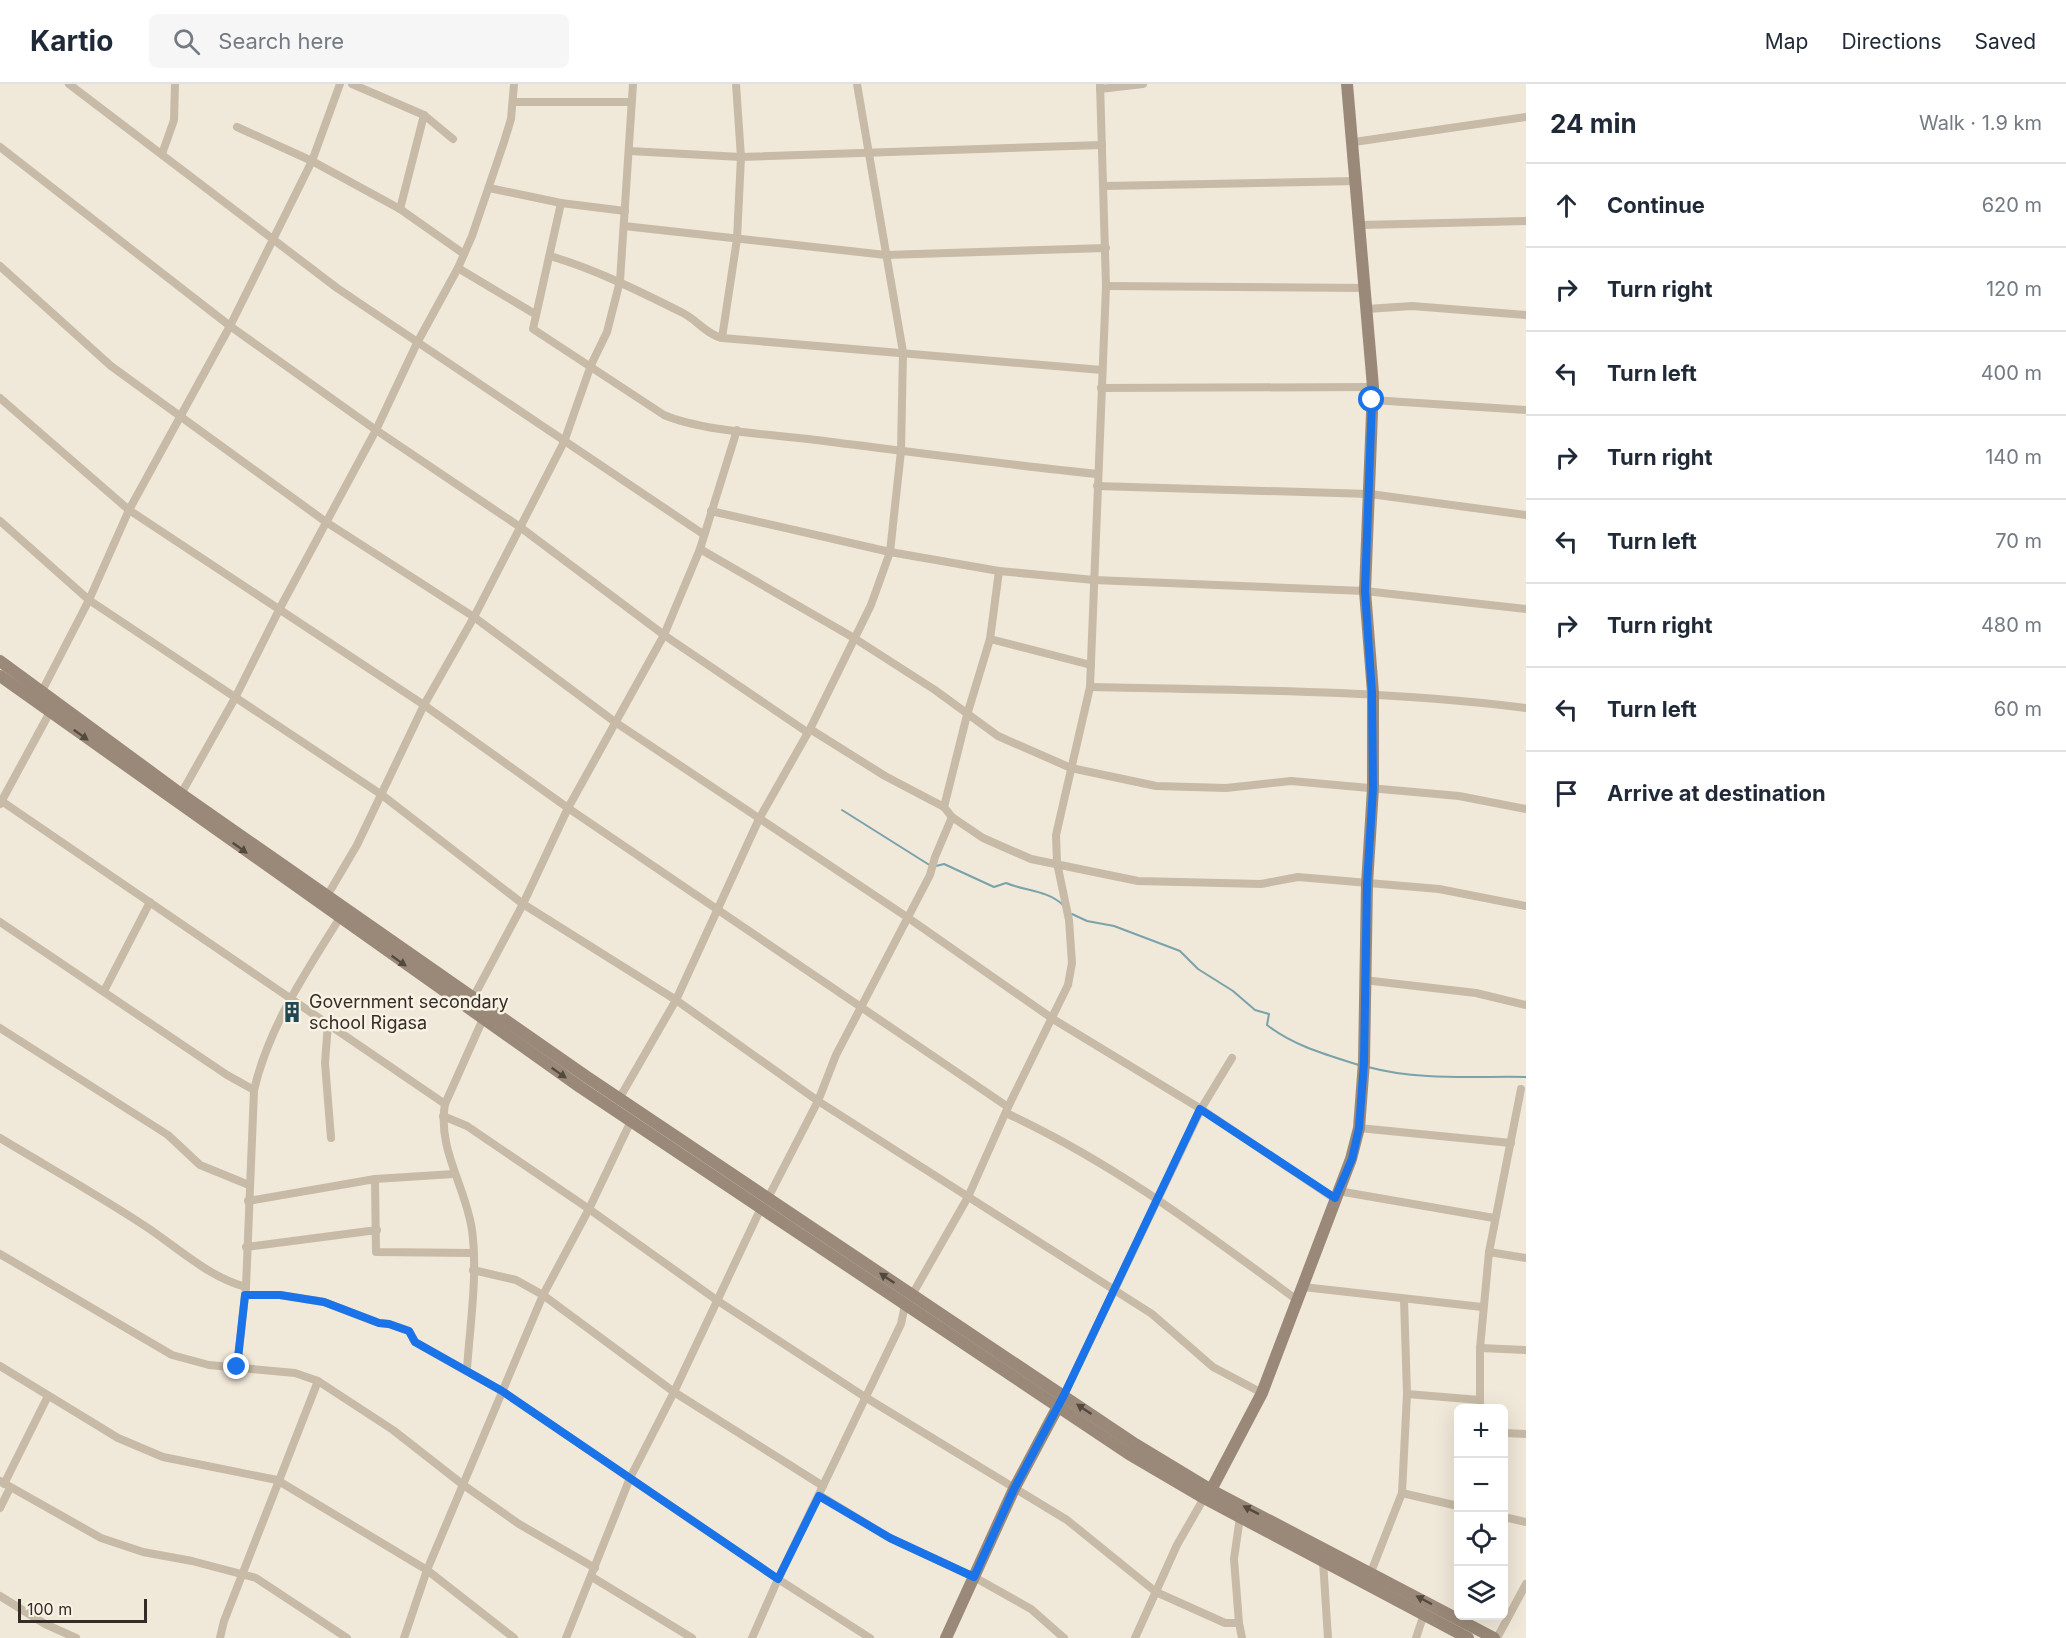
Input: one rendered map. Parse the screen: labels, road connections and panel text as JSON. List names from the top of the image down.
{
  "places": {
    "building": ["Government secondary school Rigasa"]
  },
  "scale_bar": "100 m",
  "page": {
    "header": "Kartio",
    "search": "Search here",
    "nav": ["Map", "Directions", "Saved"],
    "heading": ["24 min", "Walk · 1.9 km"],
    "list": [
      ["Continue", "620 m"],
      ["Turn right", "120 m"],
      ["Turn left", "400 m"],
      ["Turn right", "140 m"],
      ["Turn left", "70 m"],
      ["Turn right", "480 m"],
      ["Turn left", "60 m"],
      "Arrive at destination"
    ],
    "map_buttons": ["+", "−"],
    "scale": "100 m"
  }
}
